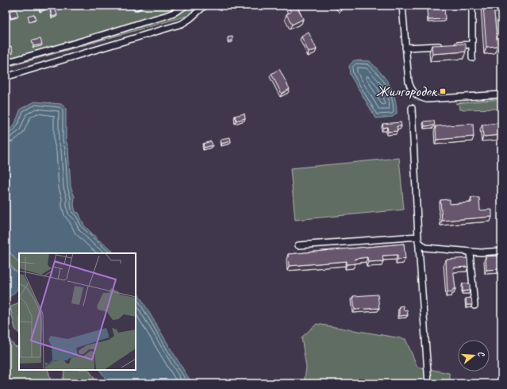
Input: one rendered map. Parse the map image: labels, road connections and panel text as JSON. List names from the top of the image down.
{
  "places": {
    "transit": ["Жилгородок"]
  },
  "north": "right"
}
